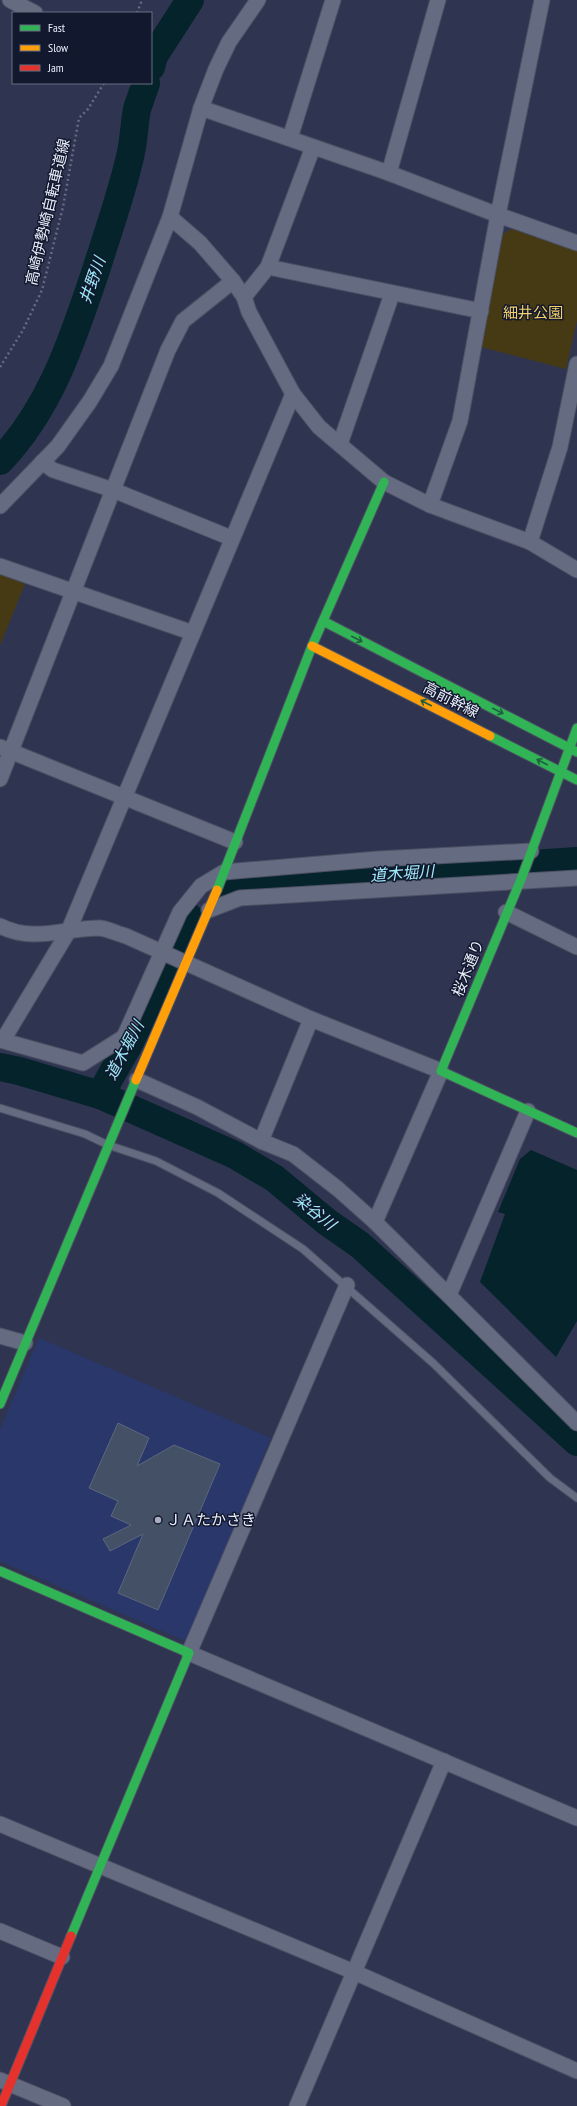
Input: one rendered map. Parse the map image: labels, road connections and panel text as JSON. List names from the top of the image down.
{
  "streets": {
    "street": ["高前幹線", "桜木通り"],
    "path": ["高崎伊勢崎自転車道線"]
  },
  "water": ["井野川", "道木堀川", "染谷川"],
  "parks": ["細井公園"],
  "places": ["ＪＡたかさき"],
  "legend": ["Fast", "Slow", "Jam"]
}
